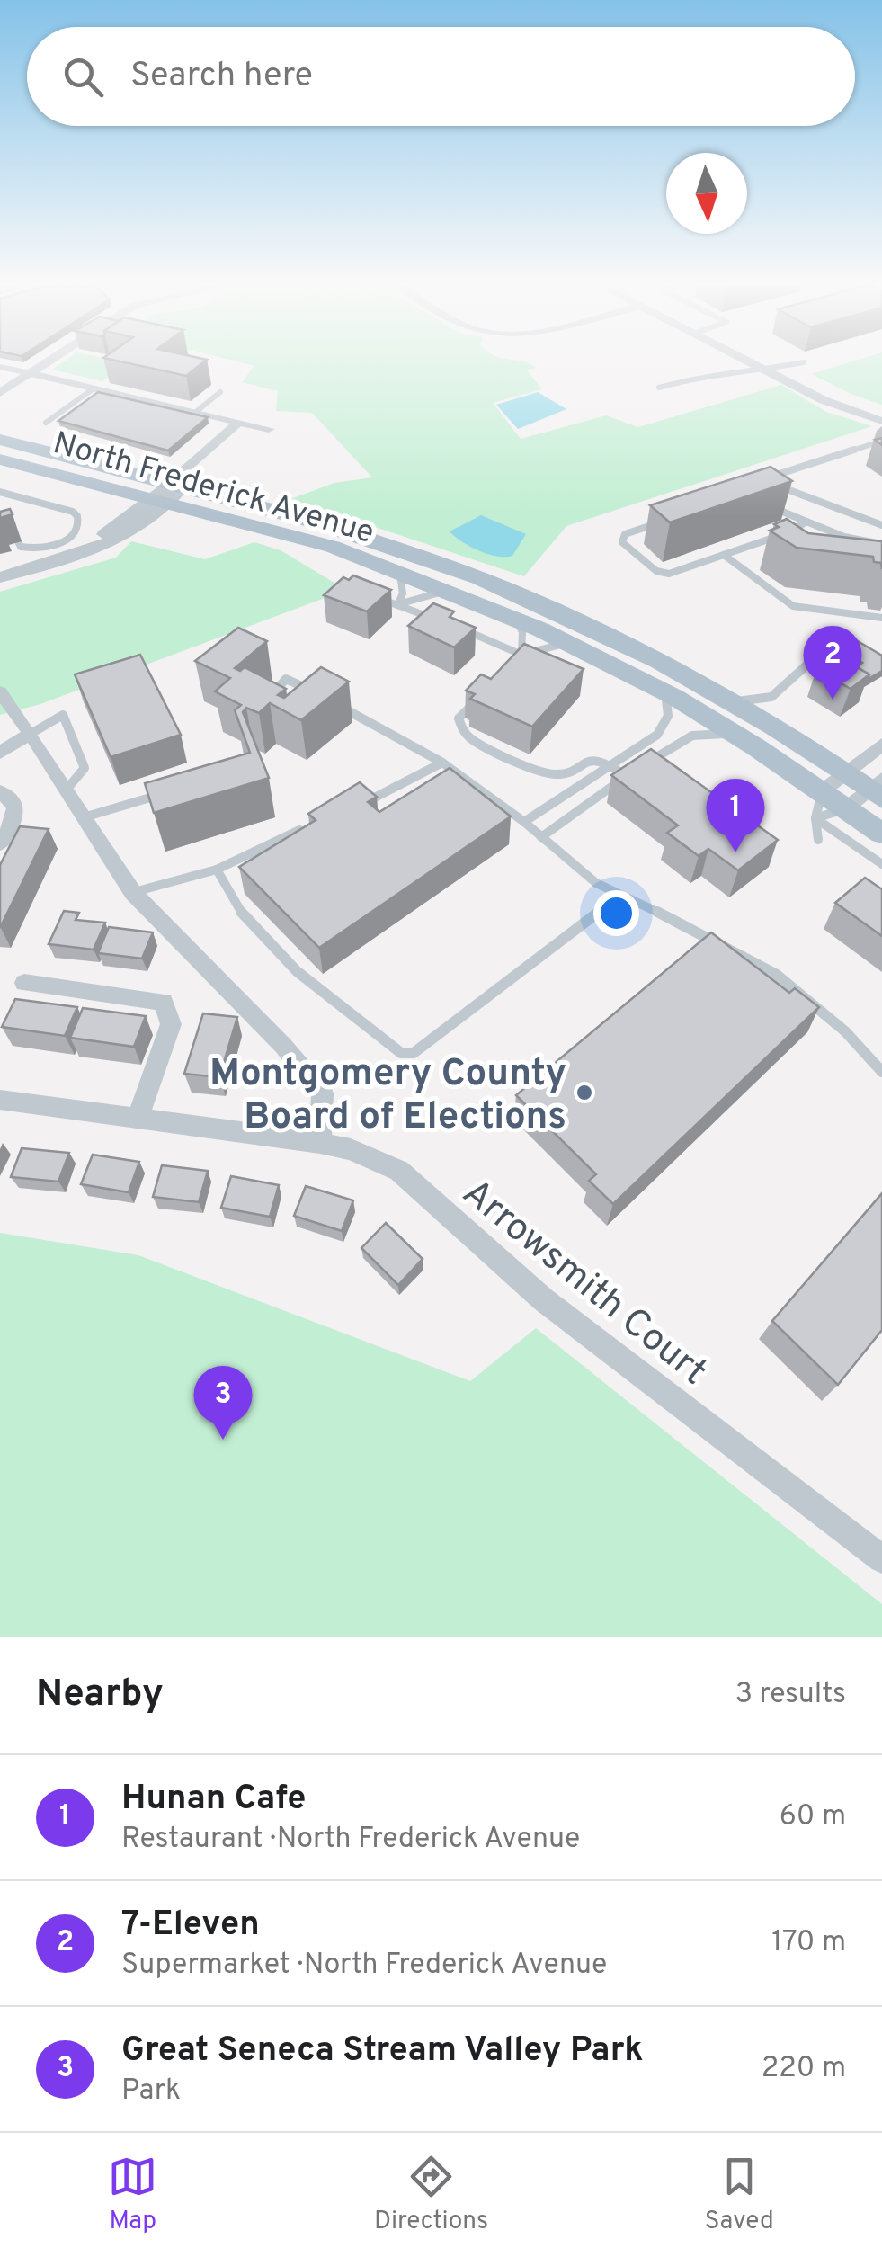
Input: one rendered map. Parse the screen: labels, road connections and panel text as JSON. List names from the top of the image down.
{
  "streets": {
    "main road": ["North Frederick Avenue"],
    "street": ["Arrowsmith Court"]
  },
  "places": ["Montgomery County Board of Elections"],
  "north": "bottom",
  "page": {
    "search": "Search here",
    "pins": ["2", "1", "3"],
    "heading": ["Nearby", "3 results"],
    "list": [
      {
        "mark": "1",
        "name": "Hunan Cafe",
        "note": "Restaurant · North Frederick Avenue",
        "value": "60 m"
      },
      {
        "mark": "2",
        "name": "7-Eleven",
        "note": "Supermarket · North Frederick Avenue",
        "value": "170 m"
      },
      {
        "mark": "3",
        "name": "Great Seneca Stream Valley Park",
        "note": "Park",
        "value": "220 m"
      }
    ],
    "nav": ["Map", "Directions", "Saved"]
  }
}
